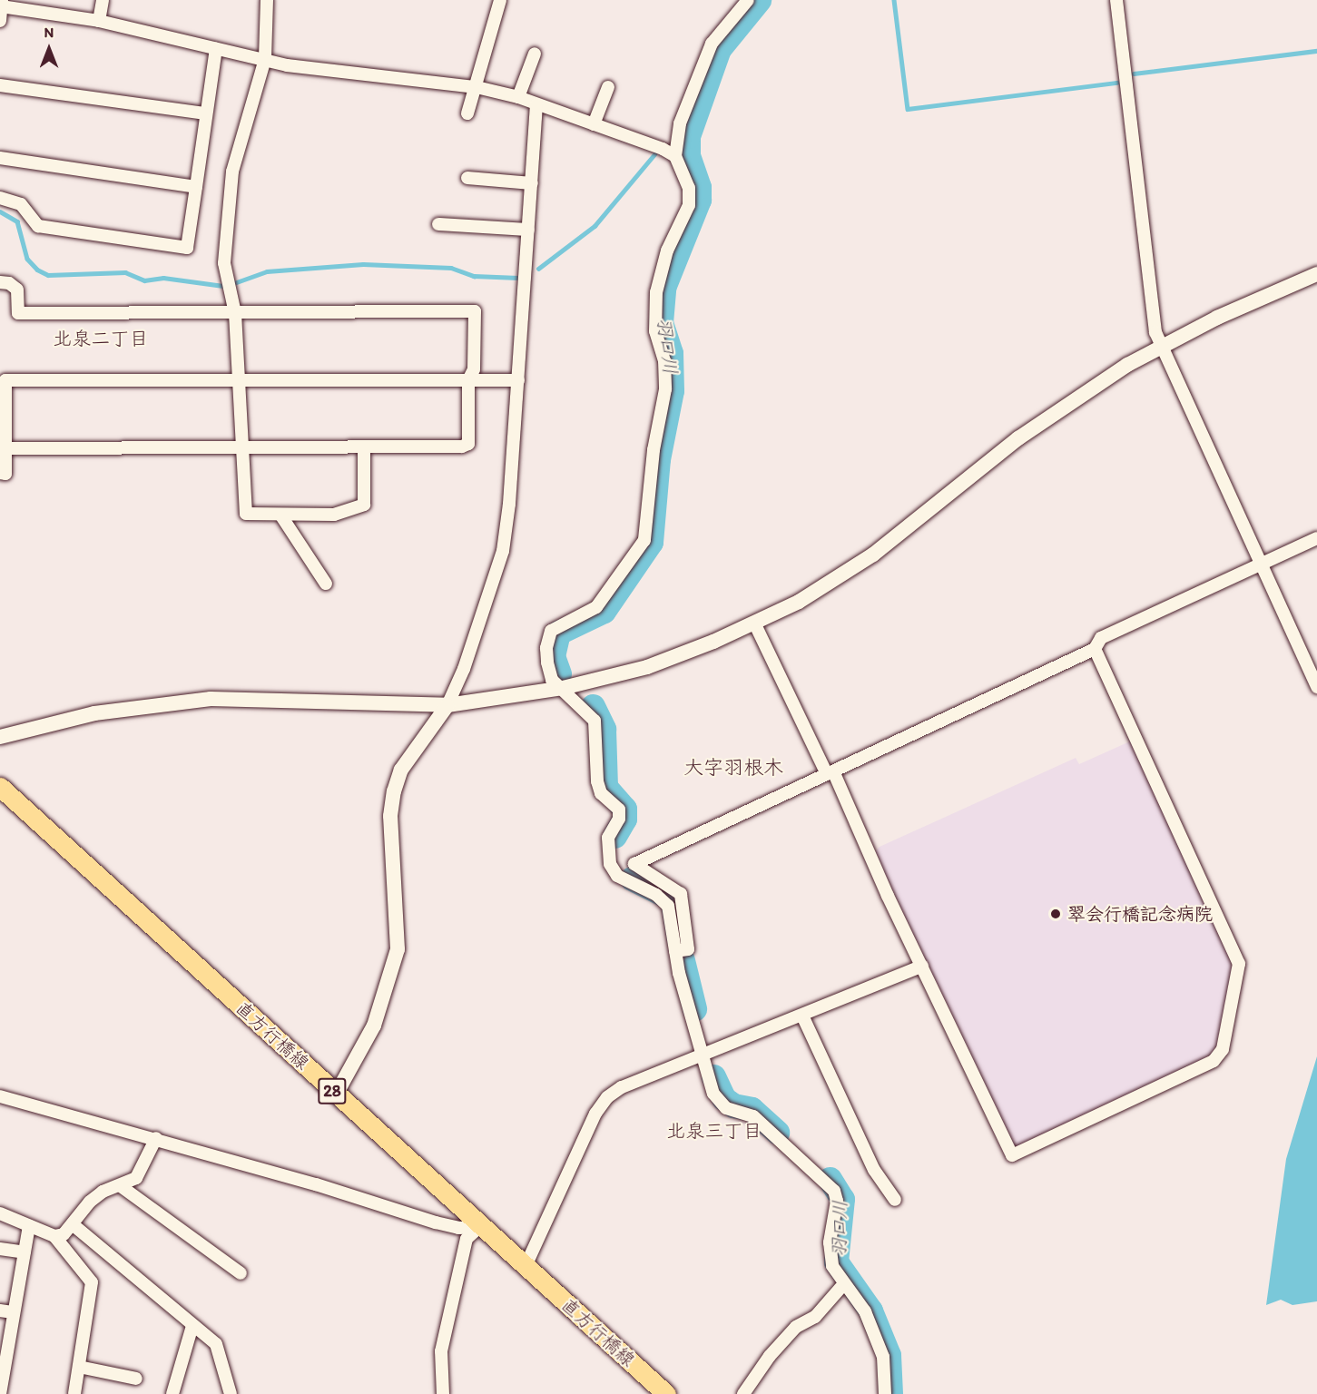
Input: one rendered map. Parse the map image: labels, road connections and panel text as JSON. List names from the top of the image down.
{
  "streets": {
    "main road": ["直方行橋線", "28"]
  },
  "districts": ["北泉二丁目", "大字羽根木", "北泉三丁目"],
  "water": ["羽口川"],
  "places": ["翠会行橋記念病院"],
  "north": "top"
}
